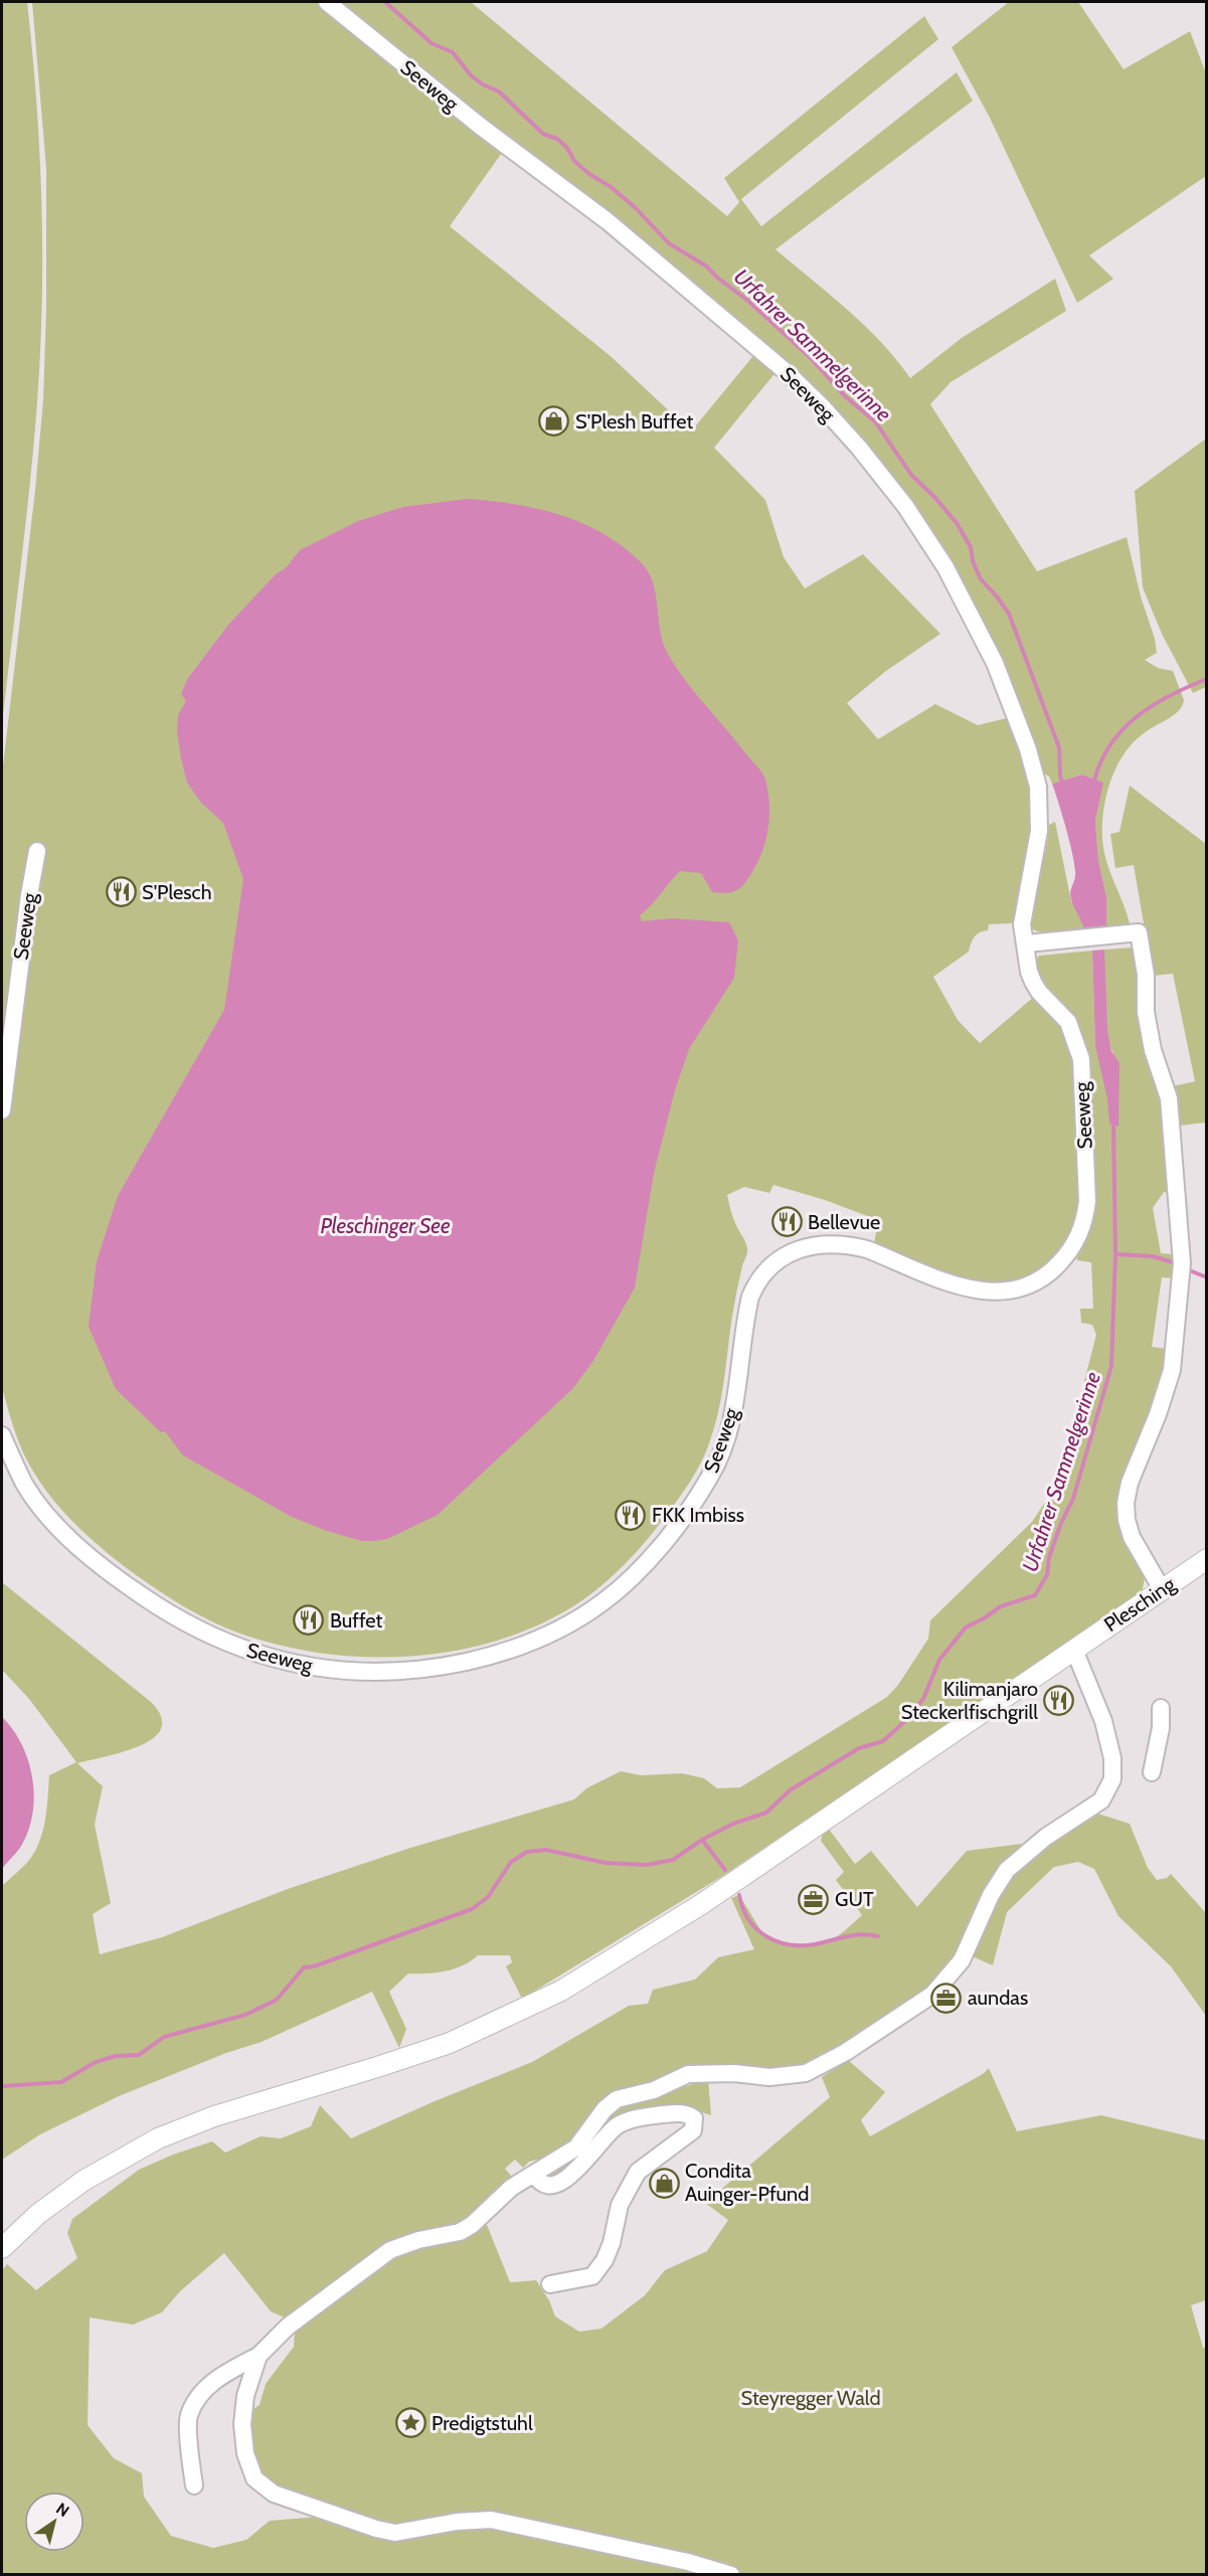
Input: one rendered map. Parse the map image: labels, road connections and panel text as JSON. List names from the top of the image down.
{
  "streets": {
    "main road": ["Plesching"],
    "street": ["Seeweg"]
  },
  "water": ["Urfahrer Sammelgerinne", "Pleschinger See"],
  "parks": ["Steyregger Wald"],
  "places": {
    "shop": ["S'Plesh Buffet", "Condita Auinger-Pfund"],
    "restaurant": [
      "S'Plesch",
      "Bellevue",
      "FKK Imbiss",
      "Buffet",
      "Kilimanjaro Steckerlfischgrill"
    ],
    "office": ["GUT", "aundas"],
    "place": ["Predigtstuhl"]
  },
  "north": "top right"
}
